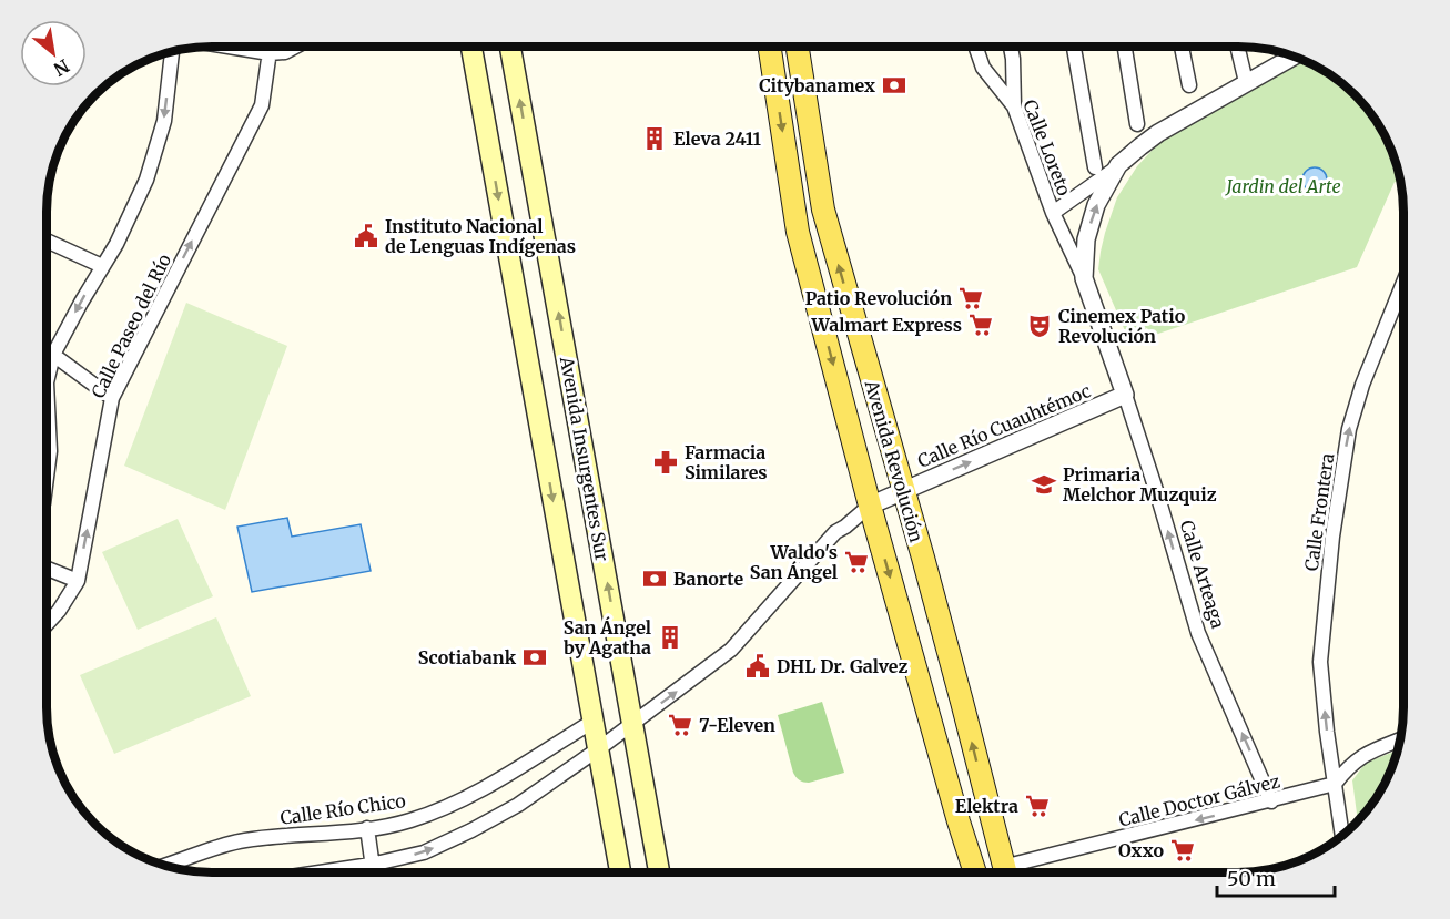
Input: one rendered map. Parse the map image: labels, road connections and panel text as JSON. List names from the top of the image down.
{
  "streets": {
    "main road": ["Avenida Insurgentes Sur", "Avenida Revolución"],
    "street": [
      "Calle Loreto",
      "Calle Paseo del Río",
      "Calle Río Cuauhtémoc",
      "Calle Frontera",
      "Calle Arteaga",
      "Calle Doctor Gálvez",
      "Calle Río Chico"
    ]
  },
  "crossings": [
    ["Calle Loreto", "Calle Arteaga"],
    ["Calle Río Cuauhtémoc", "Avenida Insurgentes Sur"],
    ["Calle Río Cuauhtémoc", "Avenida Revolución"],
    ["Calle Río Cuauhtémoc", "Calle Arteaga"],
    ["Avenida Insurgentes Sur", "Calle Río Chico"],
    ["Calle Frontera", "Calle Doctor Gálvez"],
    ["Calle Arteaga", "Calle Doctor Gálvez"]
  ],
  "one_way": [
    "Calle Río Cuauhtémoc",
    "Calle Frontera",
    "Calle Arteaga",
    "Calle Doctor Gálvez"
  ],
  "parks": ["Jardin del Arte"],
  "places": {
    "bank": ["Citybanamex", "Banorte", "Scotiabank"],
    "building": ["Eleva 2411", "San Ángel by Agatha"],
    "public building": ["Instituto Nacional de Lenguas Indígenas", "DHL Dr. Galvez"],
    "supermarket": [
      "Patio Revolución",
      "Walmart Express",
      "Waldo's San Ángel",
      "7-Eleven",
      "Elektra",
      "Oxxo"
    ],
    "theatre": ["Cinemex Patio Revolución"],
    "pharmacy": ["Farmacia Similares"],
    "school or university": ["Primaria Melchor Muzquiz"]
  },
  "scale_bar": "50 m",
  "north": "bottom right"
}
